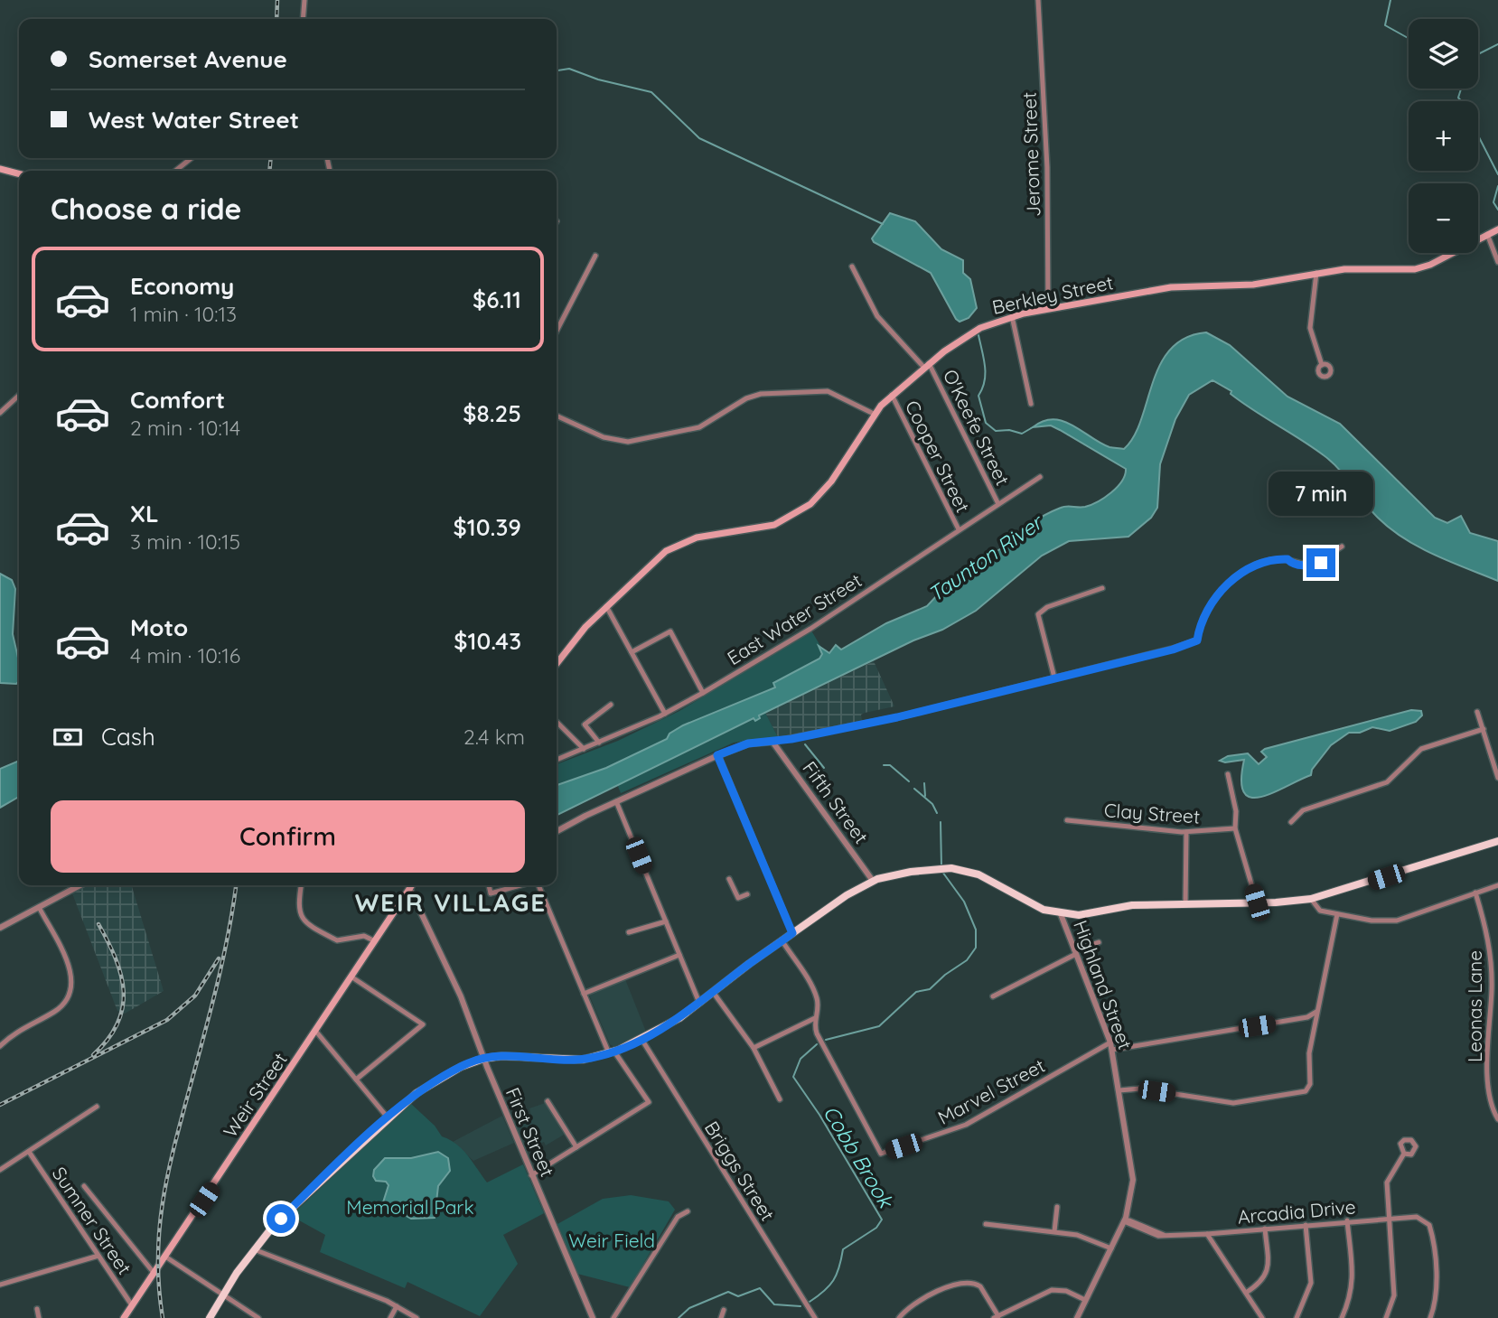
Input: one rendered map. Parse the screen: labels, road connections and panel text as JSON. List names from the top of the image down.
{
  "streets": {
    "main road": ["Berkley Street", "Weir Street"],
    "street": [
      "Jerome Street",
      "O'Keefe Street",
      "Cooper Street",
      "East Water Street",
      "Fifth Street",
      "Clay Street",
      "Highland Street",
      "Leonas Lane",
      "Marvel Street",
      "First Street",
      "Briggs Street",
      "Arcadia Drive",
      "Sumner Street"
    ]
  },
  "crossings": [
    ["Jerome Street", "Berkley Street"],
    ["Berkley Street", "O'Keefe Street"],
    ["Berkley Street", "Cooper Street"],
    ["O'Keefe Street", "East Water Street"],
    ["Cooper Street", "East Water Street"],
    ["Highland Street", "Marvel Street"],
    ["Highland Street", "Arcadia Drive"],
    ["Weir Street", "First Street"],
    ["Weir Street", "Sumner Street"]
  ],
  "districts": ["WEIR VILLAGE"],
  "water": ["Taunton River", "Cobb Brook"],
  "parks": ["Memorial Park", "Weir Field"],
  "page": {
    "map_buttons": ["+", "−"],
    "banner": ["Somerset Avenue", "West Water Street"],
    "heading": "Choose a ride",
    "list": [
      {
        "name": "Economy",
        "note": "1 min · 10:13",
        "value": "$6.11"
      },
      {
        "name": "Comfort",
        "note": "2 min · 10:14",
        "value": "$8.25"
      },
      {
        "name": "XL",
        "note": "3 min · 10:15",
        "value": "$10.39"
      },
      {
        "name": "Moto",
        "note": "4 min · 10:16",
        "value": "$10.43"
      }
    ],
    "bubble": "7 min",
    "pay": ["Cash", "2.4 km"],
    "buttons": "Confirm"
  }
}
